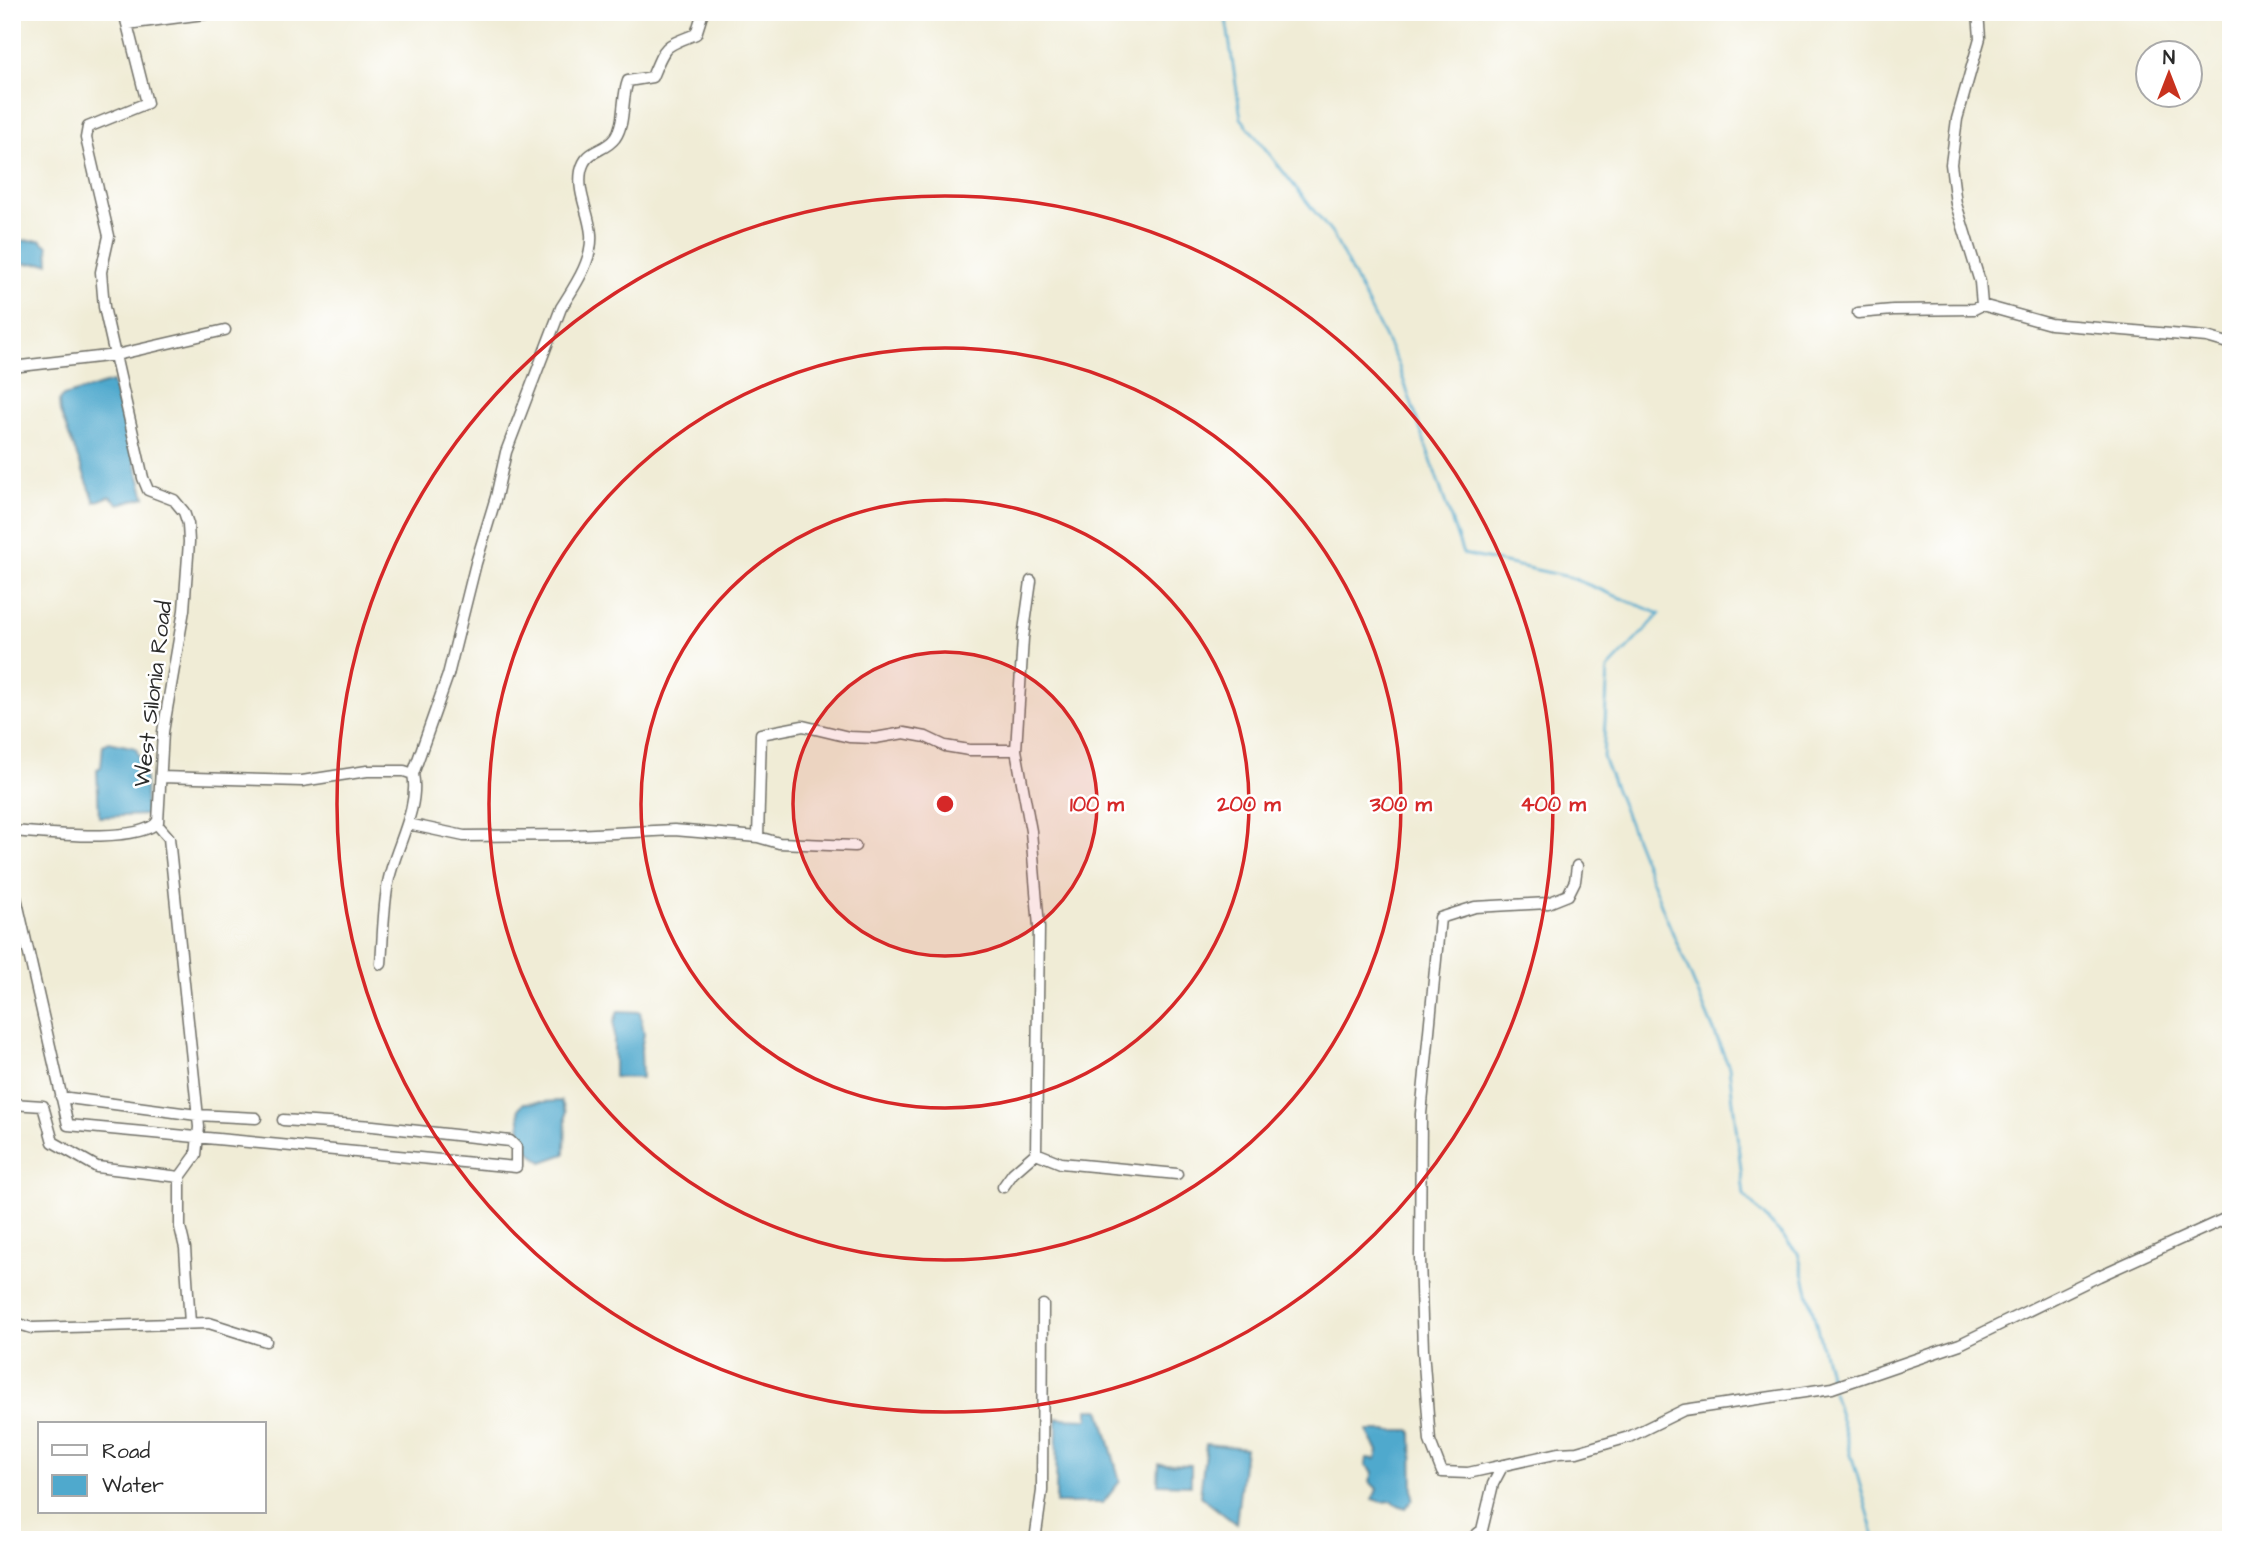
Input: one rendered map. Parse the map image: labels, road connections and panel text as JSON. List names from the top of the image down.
{
  "streets": {
    "street": ["West Silonia Road"]
  },
  "legend": ["Road", "Water"],
  "north": "top",
  "rings": [
    "100 m",
    "200 m",
    "300 m",
    "400 m"
  ]
}
